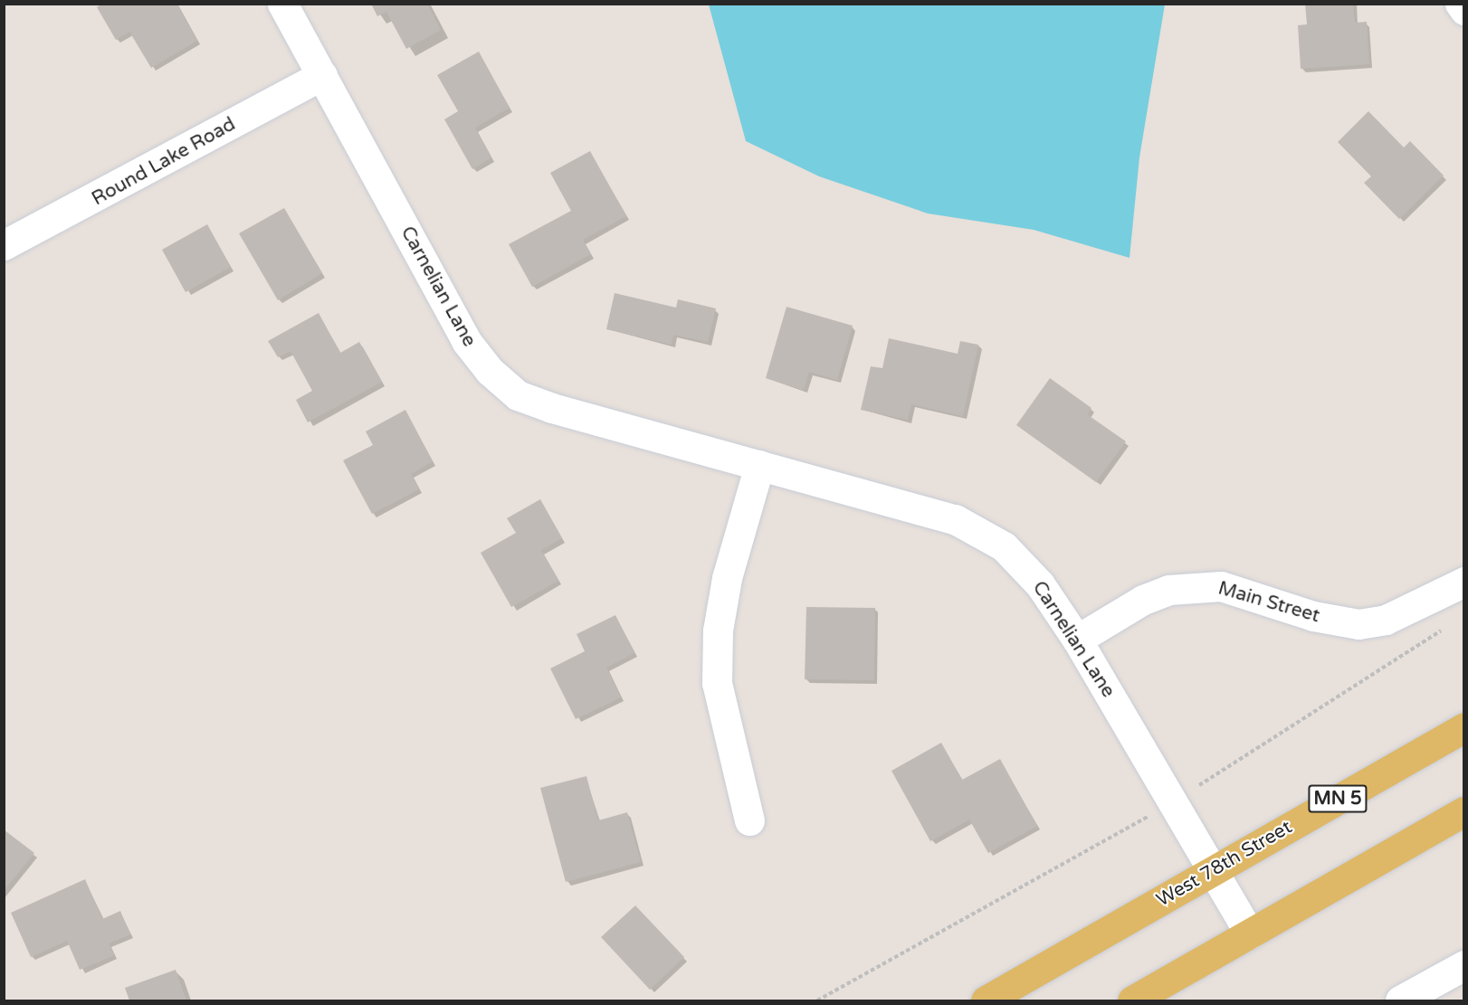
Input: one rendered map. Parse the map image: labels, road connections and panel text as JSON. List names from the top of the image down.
{
  "streets": {
    "main road": ["MN 5", "West 78th Street"],
    "street": ["Round Lake Road", "Carnelian Lane", "Main Street"]
  },
  "crossings": [
    ["Round Lake Road", "Carnelian Lane"],
    ["Carnelian Lane", "Main Street"],
    ["Carnelian Lane", "West 78th Street"]
  ]
}
